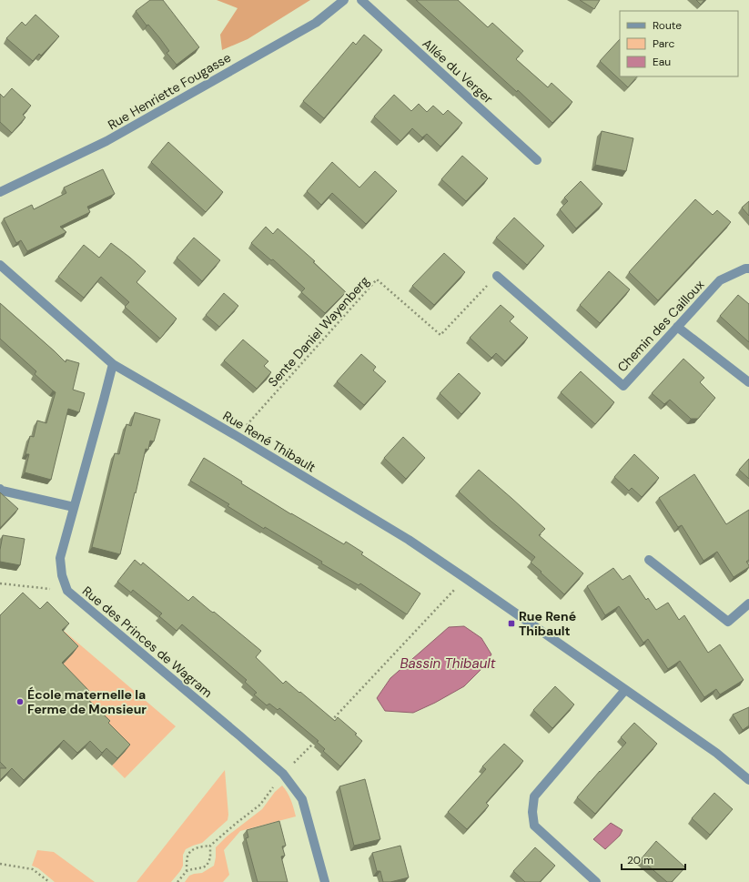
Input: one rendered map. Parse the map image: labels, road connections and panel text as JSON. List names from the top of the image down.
{
  "streets": {
    "street": [
      "Allée du Verger",
      "Rue Henriette Fougasse",
      "Chemin des Cailloux",
      "Rue René Thibault",
      "Rue des Princes de Wagram"
    ],
    "path": ["Sente Daniel Wayenberg"]
  },
  "crossings": [
    ["Chemin des Cailloux", "Sente Daniel Wayenberg"],
    ["Sente Daniel Wayenberg", "Rue René Thibault"],
    ["Rue René Thibault", "Rue des Princes de Wagram"]
  ],
  "water": ["Bassin Thibault"],
  "places": {
    "transit": ["Rue René Thibault"],
    "other": ["École maternelle la Ferme de Monsieur"]
  },
  "legend": ["Route", "Parc", "Eau"],
  "scale_bar": "20 m"
}
